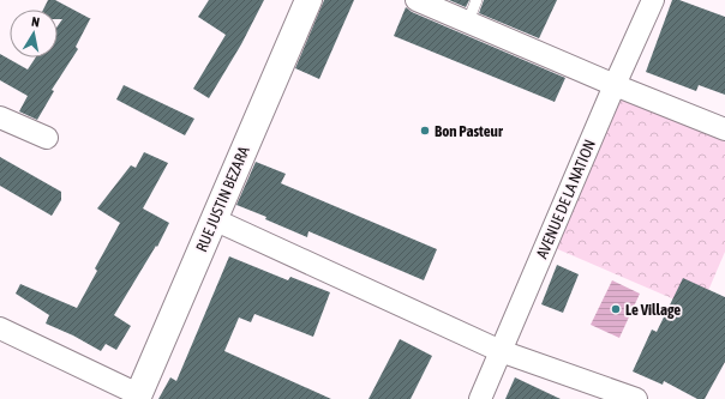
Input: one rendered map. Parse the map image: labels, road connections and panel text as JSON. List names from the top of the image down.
{
  "streets": {
    "main road": ["RUE JUSTIN BEZARA"],
    "street": ["AVENUE DE LA NATION"]
  },
  "places": ["Bon Pasteur", "Le Village"],
  "north": "top"
}
